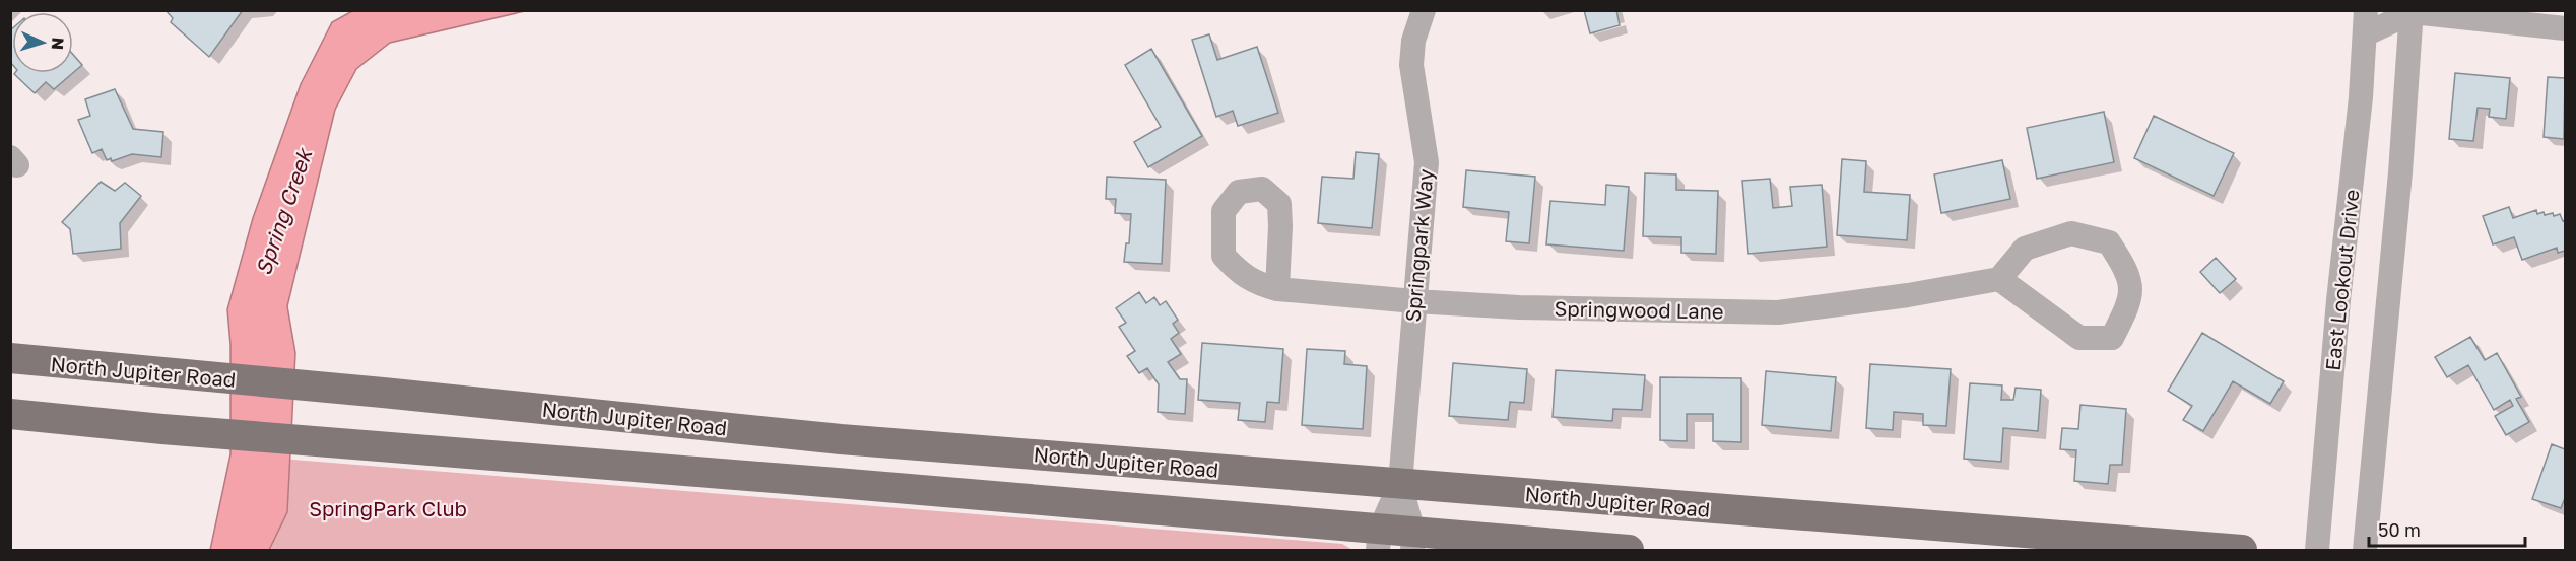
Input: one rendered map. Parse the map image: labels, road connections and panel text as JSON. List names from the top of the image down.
{
  "streets": {
    "main road": ["North Jupiter Road"],
    "street": ["Springpark Way", "East Lookout Drive", "Springwood Lane"]
  },
  "crossings": [
    ["Springpark Way", "Springwood Lane"],
    ["Springpark Way", "North Jupiter Road"]
  ],
  "water": ["Spring Creek"],
  "parks": ["SpringPark Club"],
  "scale_bar": "50 m",
  "north": "right"
}
